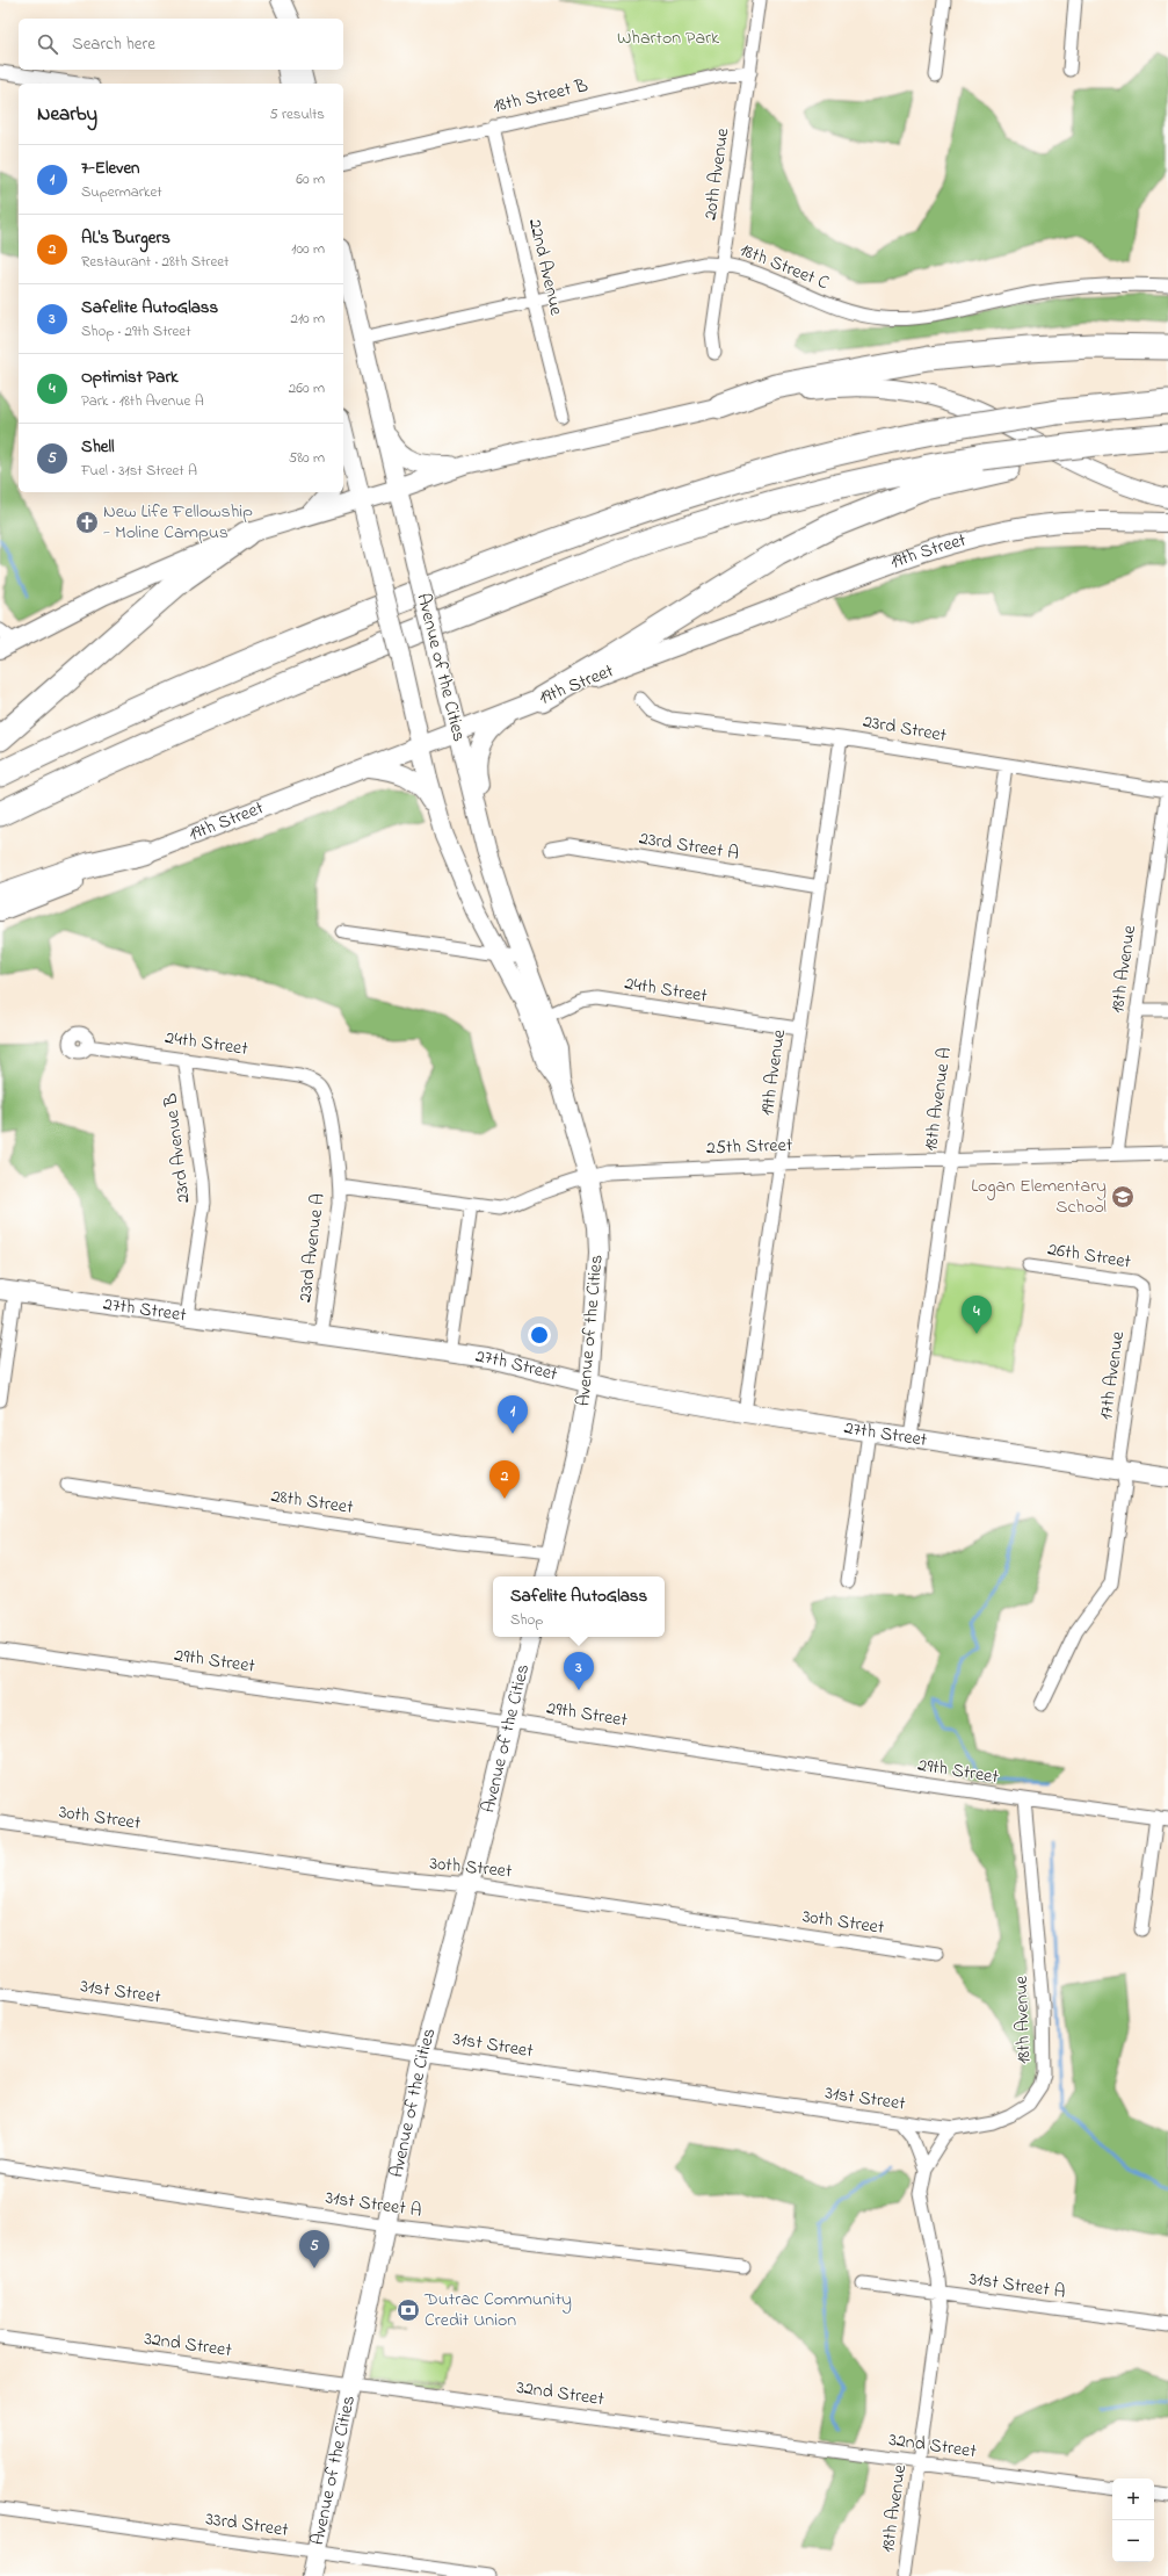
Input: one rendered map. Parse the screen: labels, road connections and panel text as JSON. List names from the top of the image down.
{
  "streets": {
    "main road": ["19th Street", "Avenue of the Cities", "27th Street"],
    "street": [
      "18th Street B",
      "20th Avenue",
      "22nd Avenue",
      "18th Street C",
      "23rd Street",
      "23rd Street A",
      "18th Avenue",
      "24th Street",
      "19th Avenue",
      "18th Avenue A",
      "25th Street",
      "23rd Avenue B",
      "23rd Avenue A",
      "26th Street",
      "17th Avenue",
      "28th Street",
      "29th Street",
      "30th Street",
      "31st Street",
      "31st Street A",
      "32nd Street",
      "33rd Street"
    ]
  },
  "crossings": [
    ["18th Street B", "20th Avenue"],
    ["18th Street B", "22nd Avenue"],
    ["20th Avenue", "18th Street C"],
    ["22nd Avenue", "18th Street C"],
    ["18th Street C", "Avenue of the Cities"],
    ["19th Street", "Avenue of the Cities"],
    ["Avenue of the Cities", "24th Street"],
    ["Avenue of the Cities", "25th Street"],
    ["Avenue of the Cities", "27th Street"],
    ["Avenue of the Cities", "28th Street"],
    ["Avenue of the Cities", "29th Street"],
    ["Avenue of the Cities", "30th Street"],
    ["Avenue of the Cities", "31st Street"],
    ["Avenue of the Cities", "31st Street A"],
    ["Avenue of the Cities", "32nd Street"],
    ["Avenue of the Cities", "33rd Street"],
    ["23rd Street", "18th Avenue"],
    ["23rd Street", "19th Avenue"],
    ["23rd Street", "18th Avenue A"],
    ["23rd Street A", "19th Avenue"],
    ["18th Avenue", "25th Street"],
    ["18th Avenue", "29th Street"],
    ["18th Avenue", "31st Street"],
    ["18th Avenue", "31st Street A"],
    ["18th Avenue", "32nd Street"],
    ["24th Street", "19th Avenue"],
    ["24th Street", "23rd Avenue B"],
    ["24th Street", "23rd Avenue A"],
    ["19th Avenue", "25th Street"],
    ["19th Avenue", "27th Street"],
    ["18th Avenue A", "25th Street"],
    ["18th Avenue A", "27th Street"],
    ["25th Street", "23rd Avenue A"],
    ["23rd Avenue B", "27th Street"],
    ["23rd Avenue A", "27th Street"],
    ["26th Street", "17th Avenue"],
    ["27th Street", "17th Avenue"]
  ],
  "parks": ["Wharton Park"],
  "places": {
    "church": ["New Life Fellowship - Moline Campus"],
    "school or university": ["Logan Elementary School"],
    "bank": ["Dutrac Community Credit Union"]
  },
  "page": {
    "search": "Search here",
    "heading": ["Nearby", "5 results"],
    "list": [
      {
        "mark": "1",
        "name": "7-Eleven",
        "note": "Supermarket",
        "value": "60 m"
      },
      {
        "mark": "2",
        "name": "AL's Burgers",
        "note": "Restaurant · 28th Street",
        "value": "100 m"
      },
      {
        "mark": "3",
        "name": "Safelite AutoGlass",
        "note": "Shop · 29th Street",
        "value": "210 m"
      },
      {
        "mark": "4",
        "name": "Optimist Park",
        "note": "Park · 18th Avenue A",
        "value": "260 m"
      },
      {
        "mark": "5",
        "name": "Shell",
        "note": "Fuel · 31st Street A",
        "value": "580 m"
      }
    ],
    "pins": [
      "4",
      "1",
      "2",
      "3",
      "5"
    ],
    "popup": ["Safelite AutoGlass", "Shop"],
    "map_buttons": ["+", "−"]
  }
}
